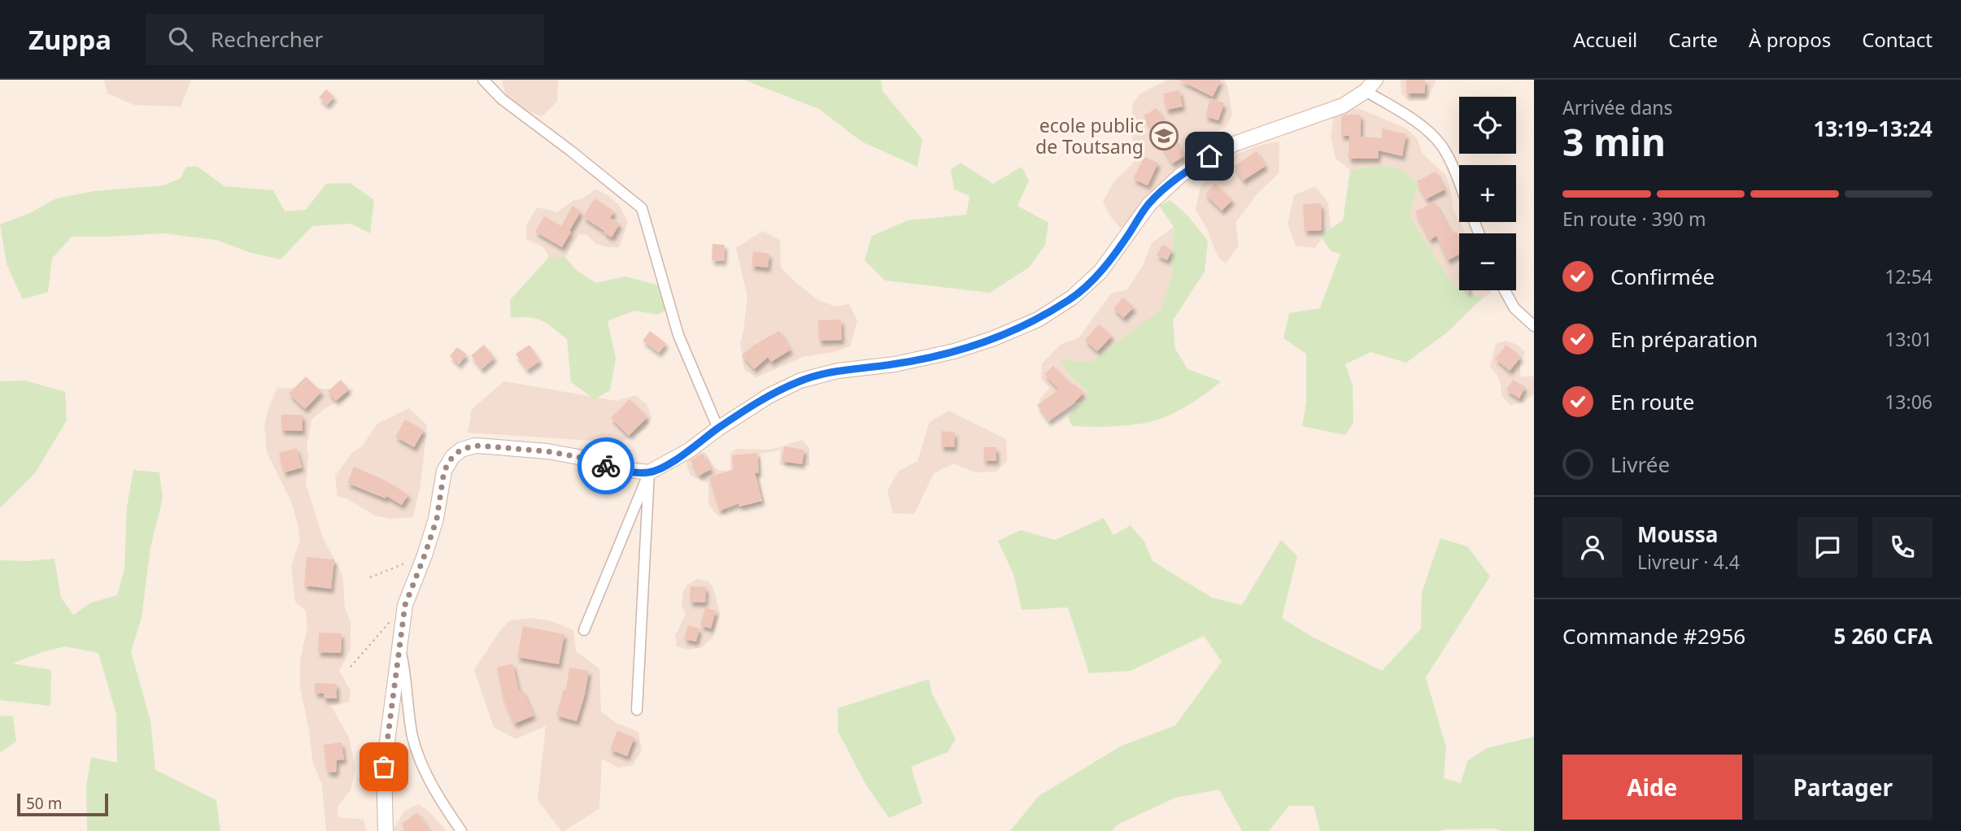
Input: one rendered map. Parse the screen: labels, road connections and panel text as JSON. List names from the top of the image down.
{
  "places": {
    "school or university": ["ecole public de Toutsang"]
  },
  "scale_bar": "50 m",
  "page": {
    "header": "Zuppa",
    "search": "Rechercher",
    "nav": [
      "Accueil",
      "Carte",
      "À propos",
      "Contact"
    ],
    "heading": ["3 min", "Arrivée dans", "13:19–13:24"],
    "panel": [
      "Moussa",
      "Livreur · 4.4",
      "Commande #2956",
      "5 260 CFA"
    ],
    "map_buttons": ["+", "−"],
    "bar": "En route · 390 m",
    "list": [
      ["Confirmée", "12:54"],
      ["En préparation", "13:01"],
      ["En route", "13:06"],
      "Livrée"
    ],
    "buttons": ["Aide", "Partager"],
    "scale": "50 m"
  }
}
